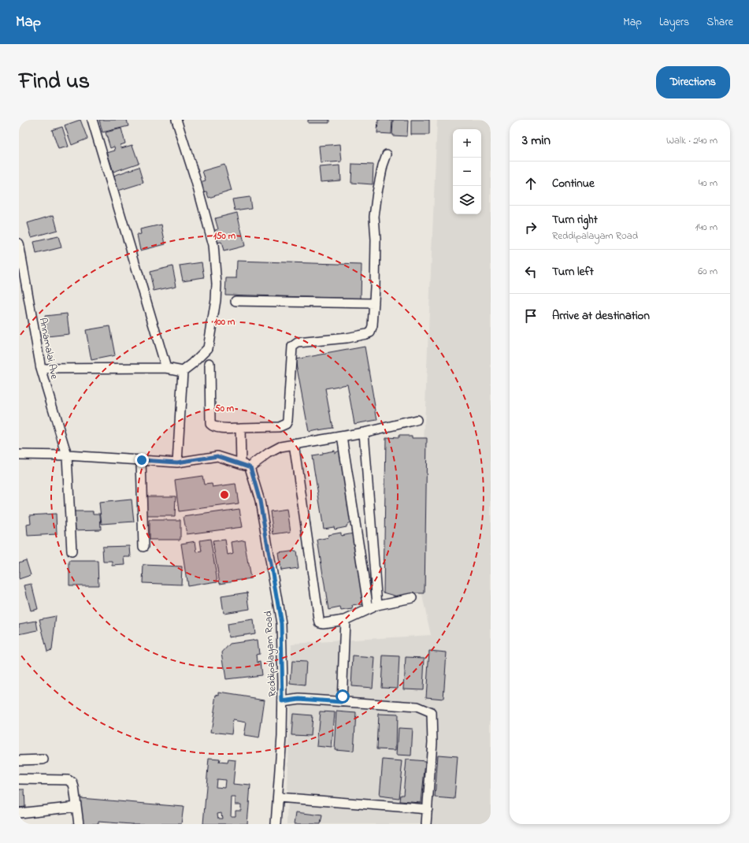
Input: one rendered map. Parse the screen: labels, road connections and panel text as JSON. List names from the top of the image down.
{
  "streets": {
    "street": ["Annamalai Ave", "Reddipalayam Road"]
  },
  "page": {
    "header": "Map",
    "nav": ["Map", "Layers", "Share"],
    "title": "Find us",
    "buttons": "Directions",
    "heading": ["3 min", "Walk · 240 m"],
    "map_buttons": ["+", "−"],
    "list": [
      ["Continue", "40 m"],
      ["Turn right", "Reddipalayam Road", "140 m"],
      ["Turn left", "60 m"],
      "Arrive at destination"
    ]
  },
  "rings": ["150 m", "100 m", "50 m"]
}
